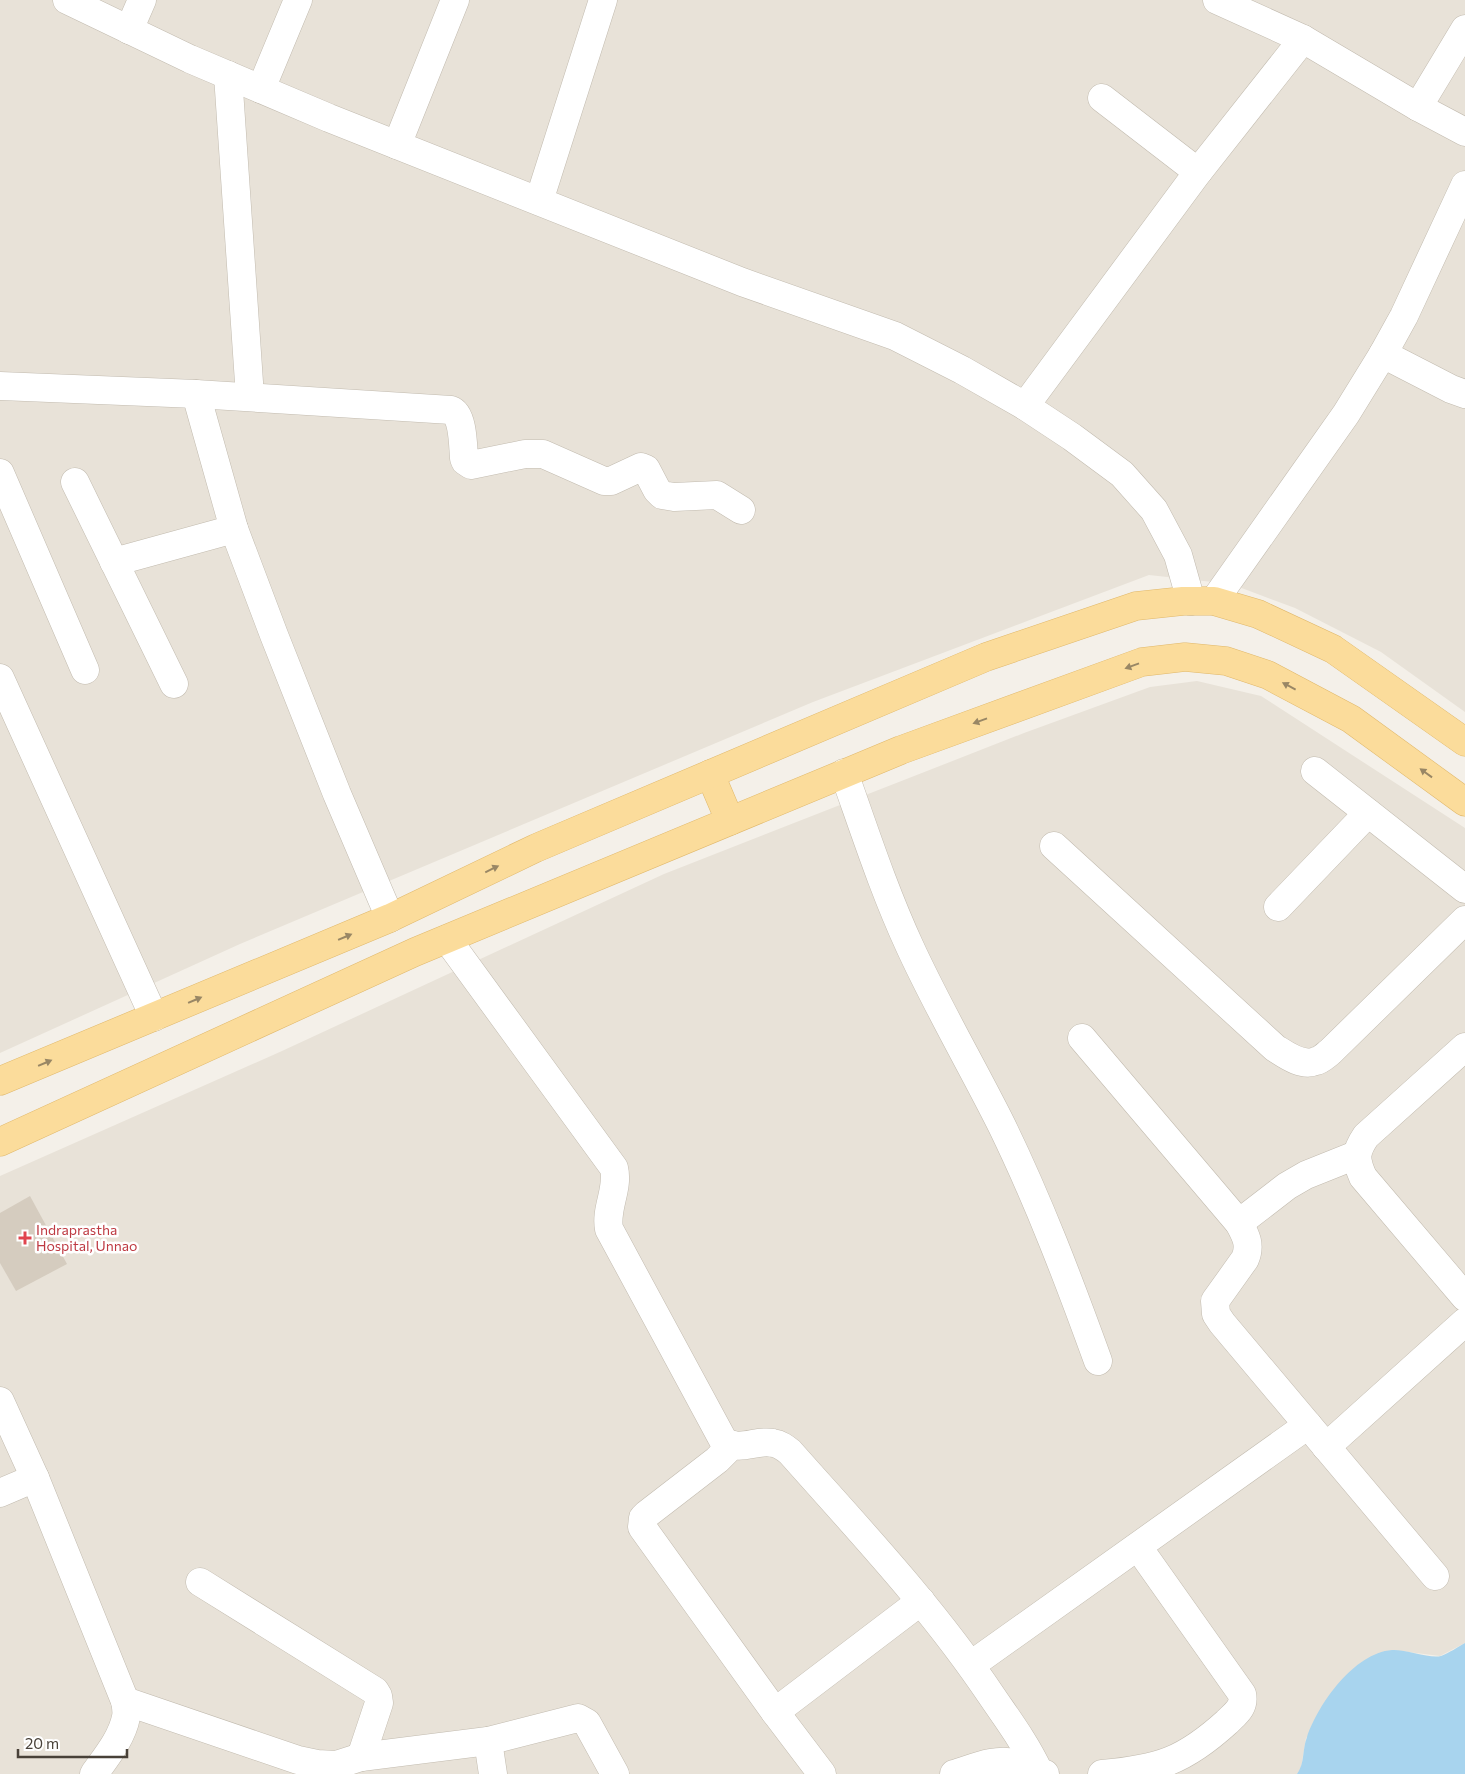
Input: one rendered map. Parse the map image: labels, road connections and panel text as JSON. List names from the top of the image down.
{
  "places": {
    "health": ["Indraprastha Hospital, Unnao"]
  },
  "scale_bar": "20 m"
}
